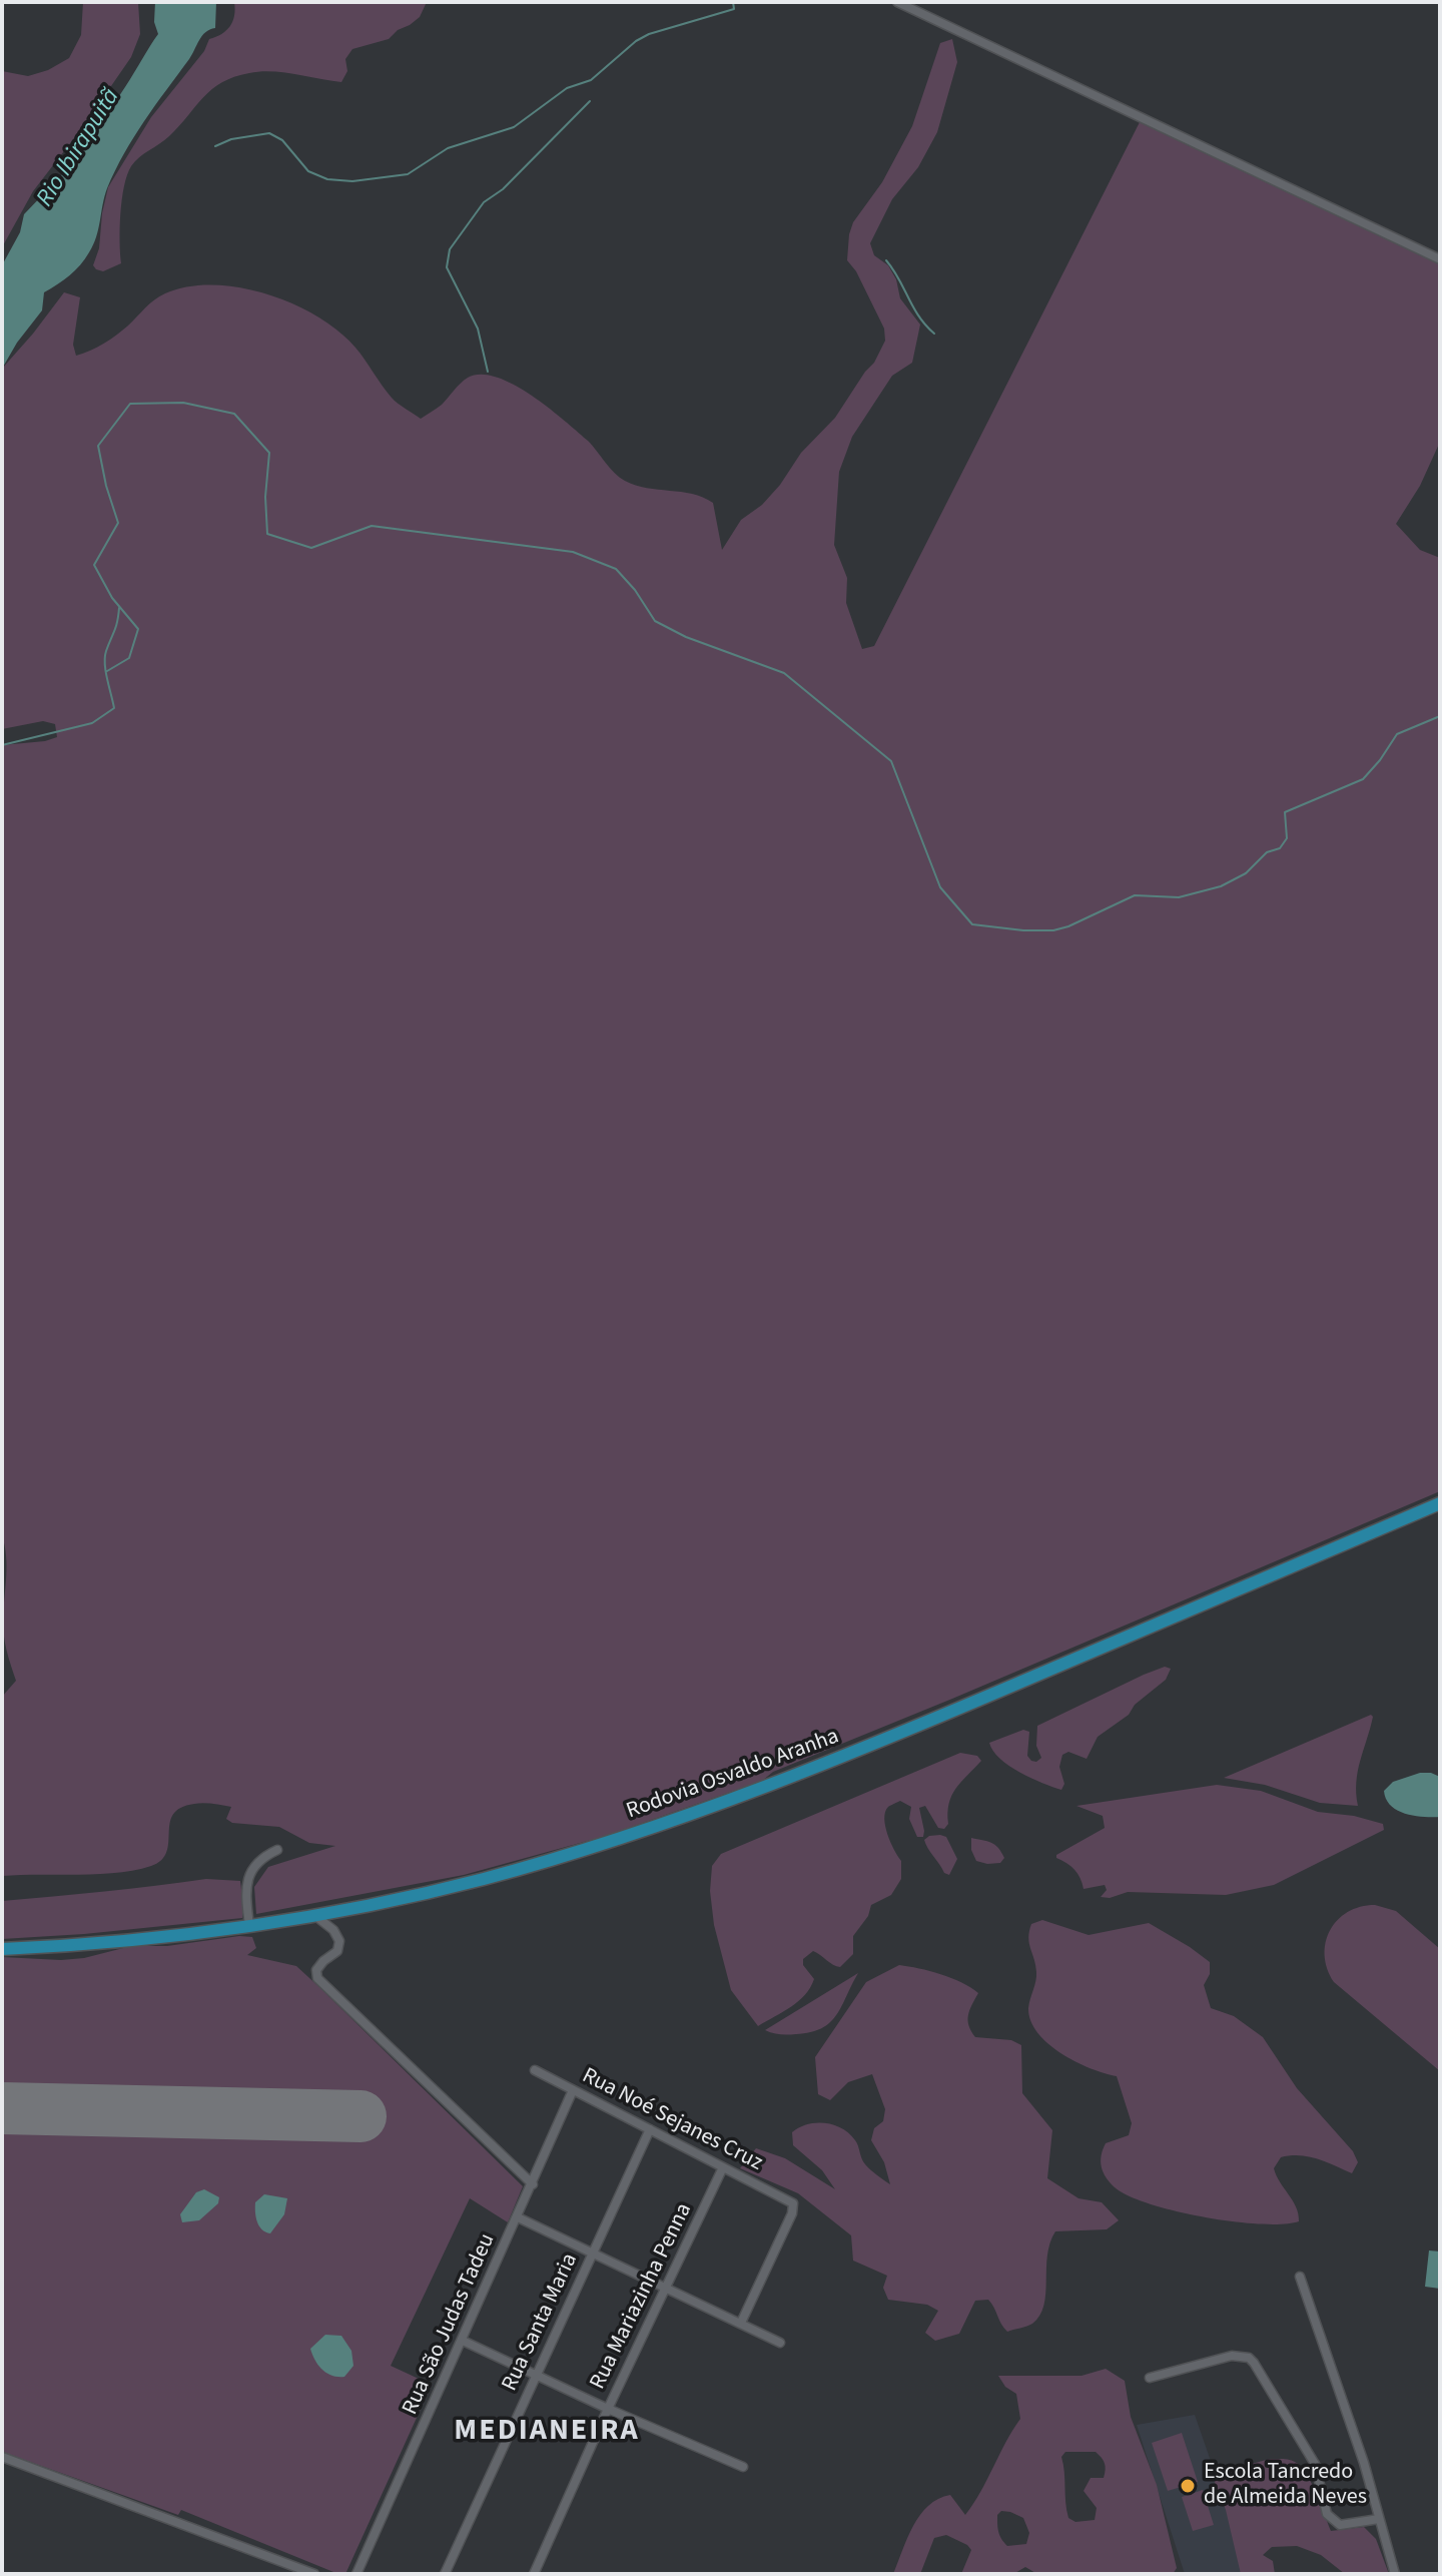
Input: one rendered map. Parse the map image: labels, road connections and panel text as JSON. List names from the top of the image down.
{
  "streets": {
    "highway": ["Rodovia Osvaldo Aranha"],
    "street": [
      "Rua Noé Sejanes Cruz",
      "Rua Mariazinha Penna",
      "Rua Santa Maria",
      "Rua São Judas Tadeu"
    ]
  },
  "crossings": [
    ["Rua Noé Sejanes Cruz", "Rua Mariazinha Penna"],
    ["Rua Noé Sejanes Cruz", "Rua Santa Maria"],
    ["Rua Noé Sejanes Cruz", "Rua São Judas Tadeu"]
  ],
  "districts": ["MEDIANEIRA"],
  "water": ["Rio Ibirapuitã"],
  "places": ["Escola Tancredo de Almeida Neves"]
}
